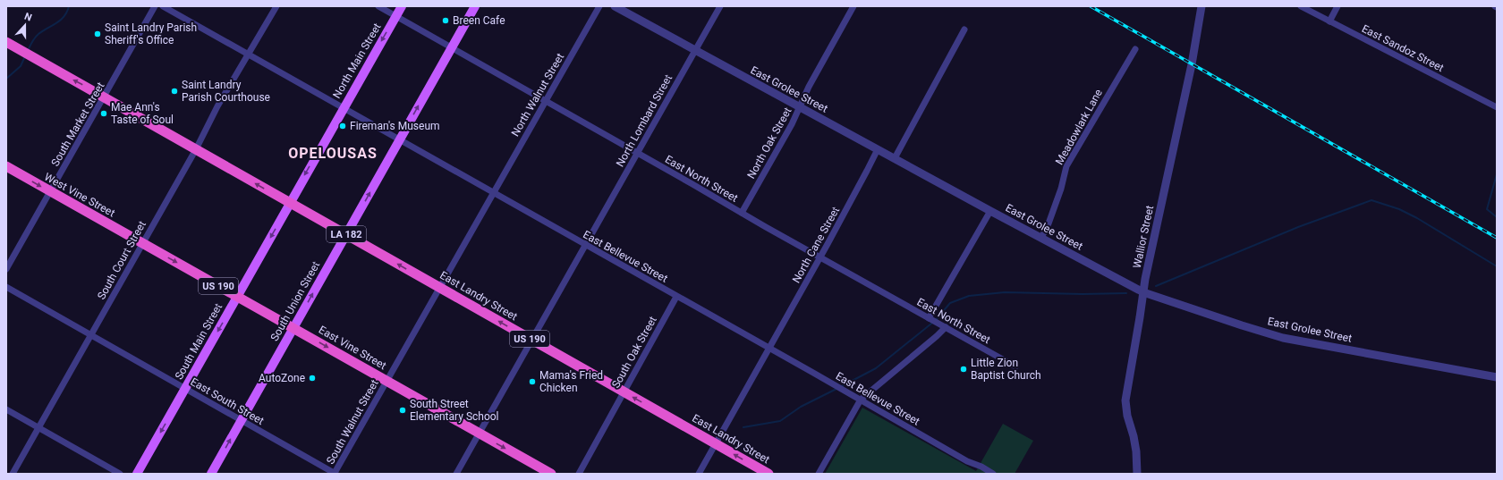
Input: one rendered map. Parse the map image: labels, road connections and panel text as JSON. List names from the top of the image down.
{
  "streets": {
    "highway": [
      "West Vine Street",
      "US 190",
      "East Landry Street",
      "East Vine Street"
    ],
    "main road": [
      "North Main Street",
      "LA 182",
      "South Union Street",
      "South Main Street"
    ],
    "street": [
      "East Sandoz Street",
      "East Grolee Street",
      "North Walnut Street",
      "North Lombard Street",
      "South Market Street",
      "Meadowlark Lane",
      "North Oak Street",
      "East North Street",
      "Wallior Street",
      "North Cane Street",
      "East Bellevue Street",
      "South Court Street",
      "South Oak Street",
      "East South Street",
      "South Walnut Street"
    ]
  },
  "crossings": [
    ["North Main Street", "East North Street"],
    ["North Main Street", "East Bellevue Street"],
    ["North Main Street", "South Main Street"],
    ["East Grolee Street", "North Lombard Street"],
    ["East Grolee Street", "Meadowlark Lane"],
    ["East Grolee Street", "North Oak Street"],
    ["East Grolee Street", "Wallior Street"],
    ["East Grolee Street", "North Cane Street"],
    ["North Walnut Street", "East North Street"],
    ["North Walnut Street", "East Bellevue Street"],
    ["North Walnut Street", "South Walnut Street"],
    ["North Lombard Street", "East North Street"],
    ["North Lombard Street", "East Bellevue Street"],
    ["North Lombard Street", "East Landry Street"],
    ["North Lombard Street", "East Vine Street"],
    ["South Market Street", "West Vine Street"],
    ["South Market Street", "US 190"],
    ["North Oak Street", "East North Street"],
    ["East North Street", "LA 182"],
    ["East North Street", "North Cane Street"],
    ["West Vine Street", "South Court Street"],
    ["West Vine Street", "East Vine Street"],
    ["LA 182", "East Bellevue Street"],
    ["LA 182", "South Union Street"],
    ["North Cane Street", "East Bellevue Street"],
    ["North Cane Street", "East Landry Street"],
    ["East Bellevue Street", "South Court Street"],
    ["East Bellevue Street", "South Union Street"],
    ["East Bellevue Street", "South Main Street"],
    ["East Bellevue Street", "South Oak Street"],
    ["East Bellevue Street", "South Walnut Street"],
    ["South Court Street", "US 190"],
    ["South Court Street", "East Landry Street"],
    ["South Court Street", "East Vine Street"],
    ["South Court Street", "East South Street"],
    ["US 190", "East Landry Street"],
    ["East Landry Street", "South Union Street"],
    ["East Landry Street", "South Main Street"],
    ["East Landry Street", "South Oak Street"],
    ["East Landry Street", "South Walnut Street"],
    ["South Union Street", "East Vine Street"],
    ["South Union Street", "East South Street"],
    ["South Main Street", "East Vine Street"],
    ["South Main Street", "East South Street"],
    ["East Vine Street", "South Walnut Street"],
    ["East South Street", "South Walnut Street"]
  ],
  "one_way": [
    "East Landry Street",
    "South Union Street",
    "South Main Street",
    "East Vine Street"
  ],
  "districts": ["OPELOUSAS"],
  "places": [
    "Breen Cafe",
    "Saint Landry Parish Sheriff's Office",
    "Saint Landry Parish Courthouse",
    "Mae Ann's Taste of Soul",
    "Fireman's Museum",
    "Little Zion Baptist Church",
    "AutoZone",
    "Mama's Fried Chicken",
    "South Street Elementary School"
  ],
  "north": "top"
}
